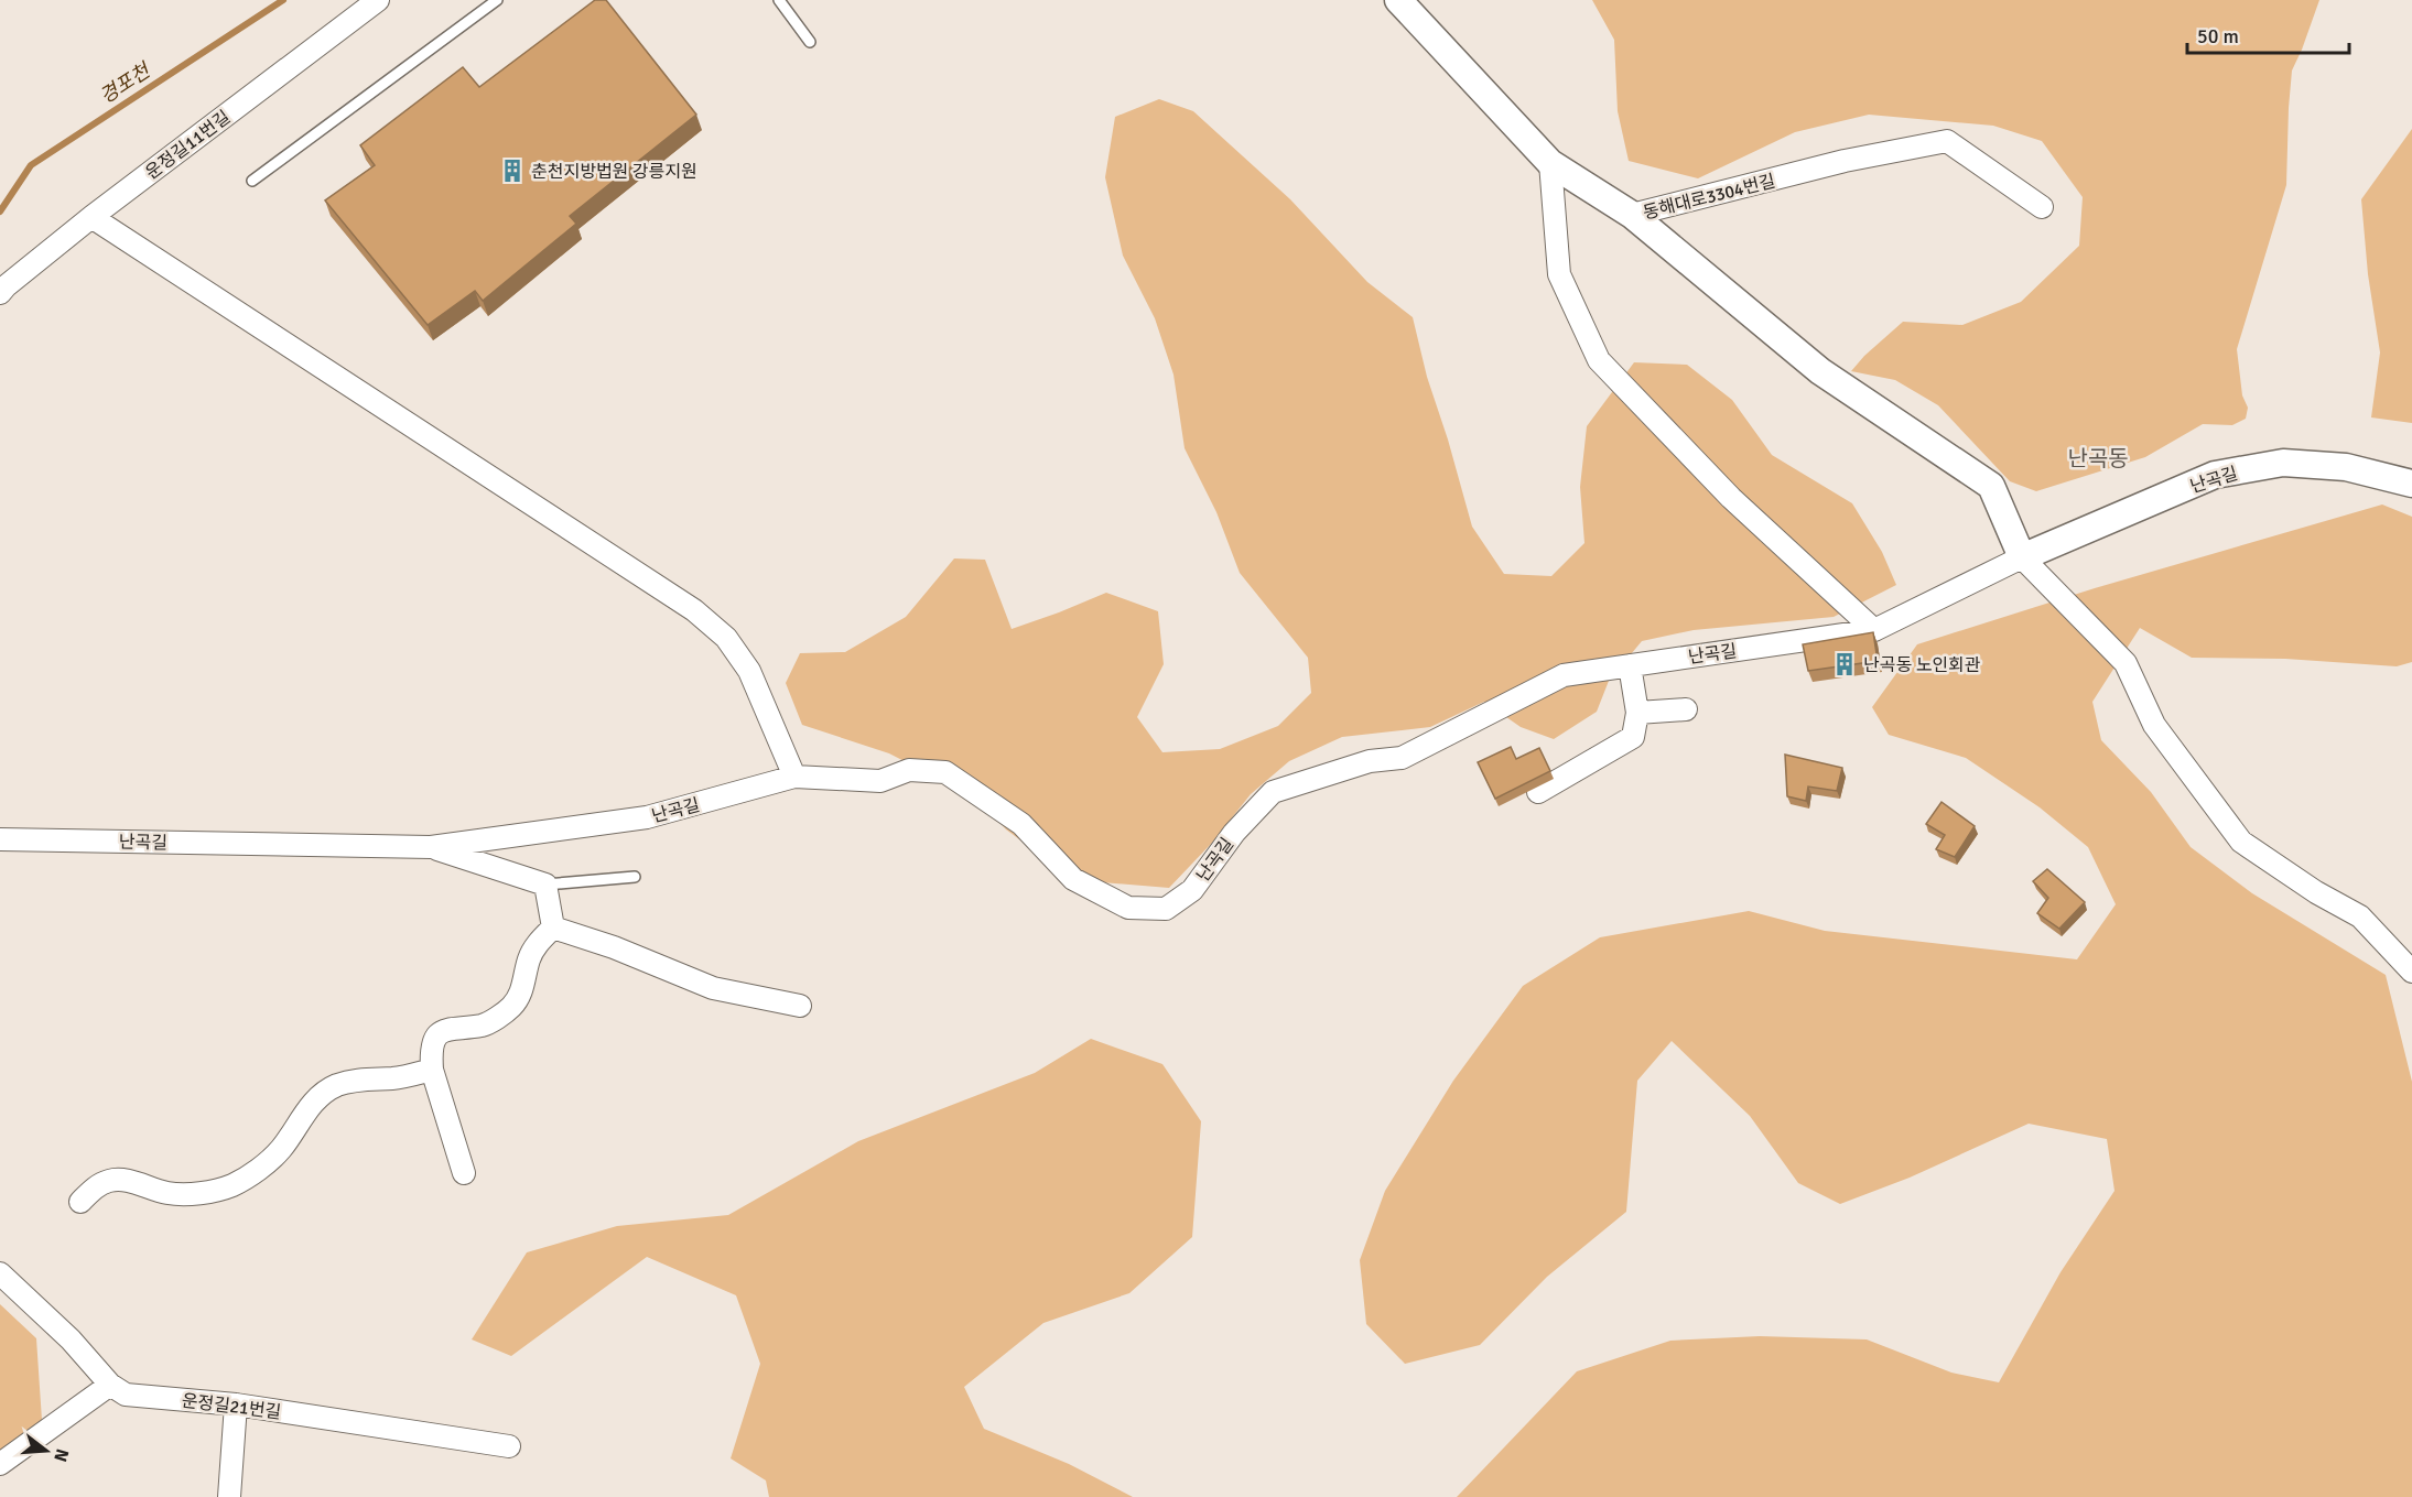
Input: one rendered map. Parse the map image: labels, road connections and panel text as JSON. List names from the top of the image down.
{
  "streets": {
    "street": [
      "운정길11번길",
      "동해대로3304번길",
      "난곡길",
      "운정길21번길"
    ]
  },
  "districts": ["난곡동"],
  "water": ["경포천"],
  "places": {
    "building": ["춘천지방법원 강릉지원", "난곡동 노인회관"]
  },
  "scale_bar": "50 m",
  "north": "right"
}
